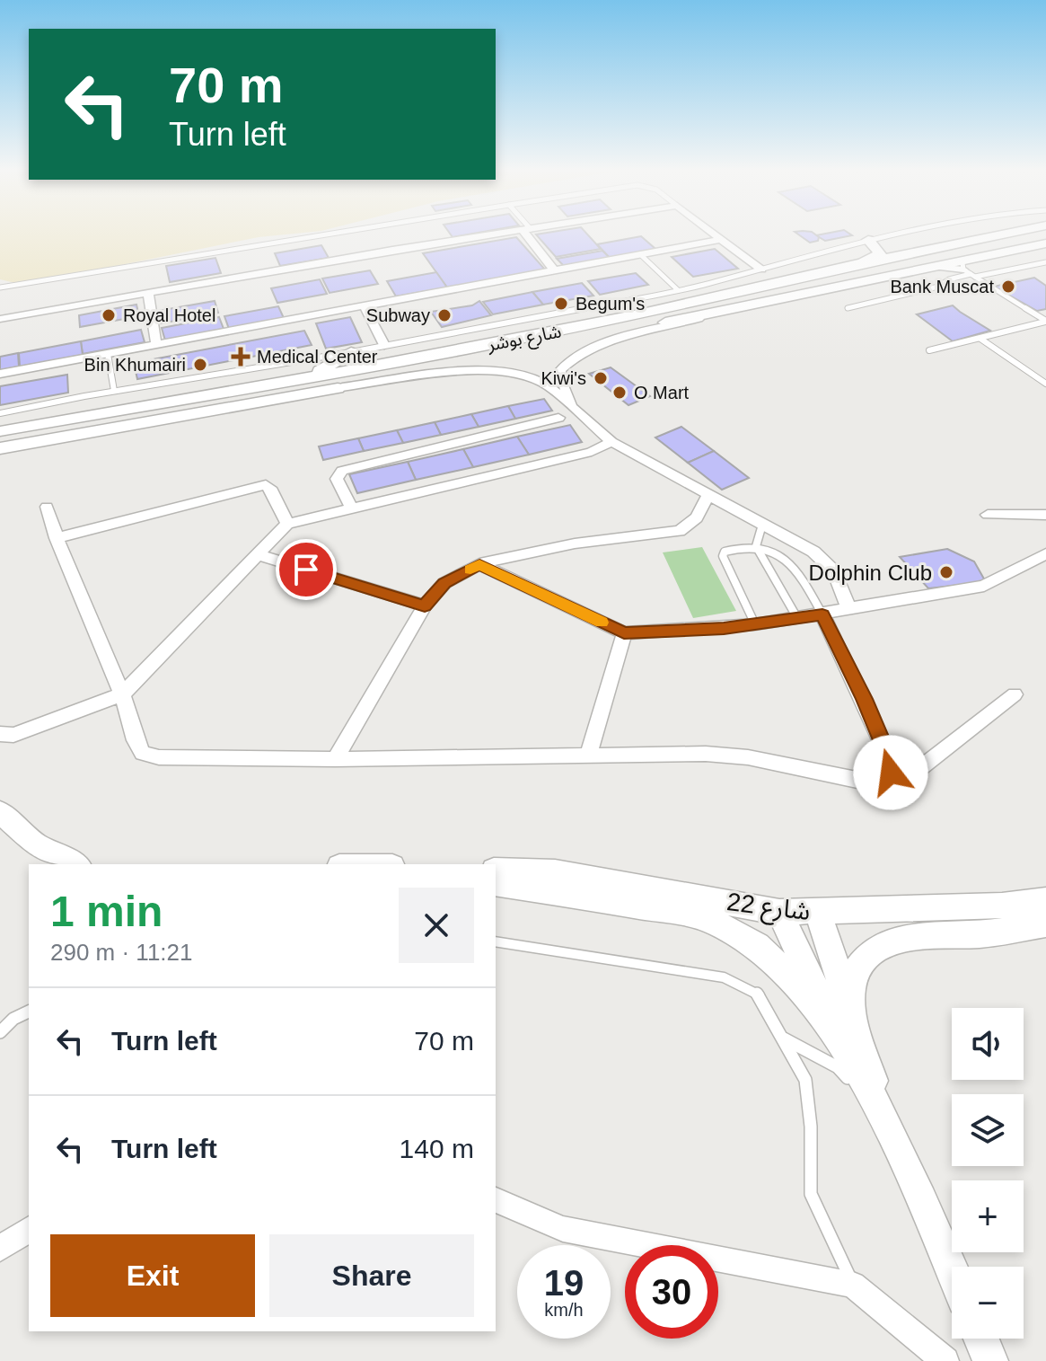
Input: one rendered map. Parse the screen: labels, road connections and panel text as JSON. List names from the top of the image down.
{
  "streets": {
    "main road": ["شارع بوشر", "شارع 22"]
  },
  "places": {
    "other": [
      "Bank Muscat",
      "Begum's",
      "Royal Hotel",
      "Subway",
      "Bin Khumairi",
      "Kiwi's",
      "O Mart",
      "Dolphin Club"
    ],
    "health": ["Medical Center"]
  },
  "page": {
    "turn": ["70 m", "Turn left"],
    "heading": ["1 min", "290 m · 11:21"],
    "list": [
      {
        "name": "Turn left",
        "value": "70 m"
      },
      {
        "name": "Turn left",
        "value": "140 m"
      }
    ],
    "map_buttons": ["+", "−"],
    "buttons": ["Exit", "Share"],
    "speed": "19 km/h",
    "limit": "30"
  }
}
